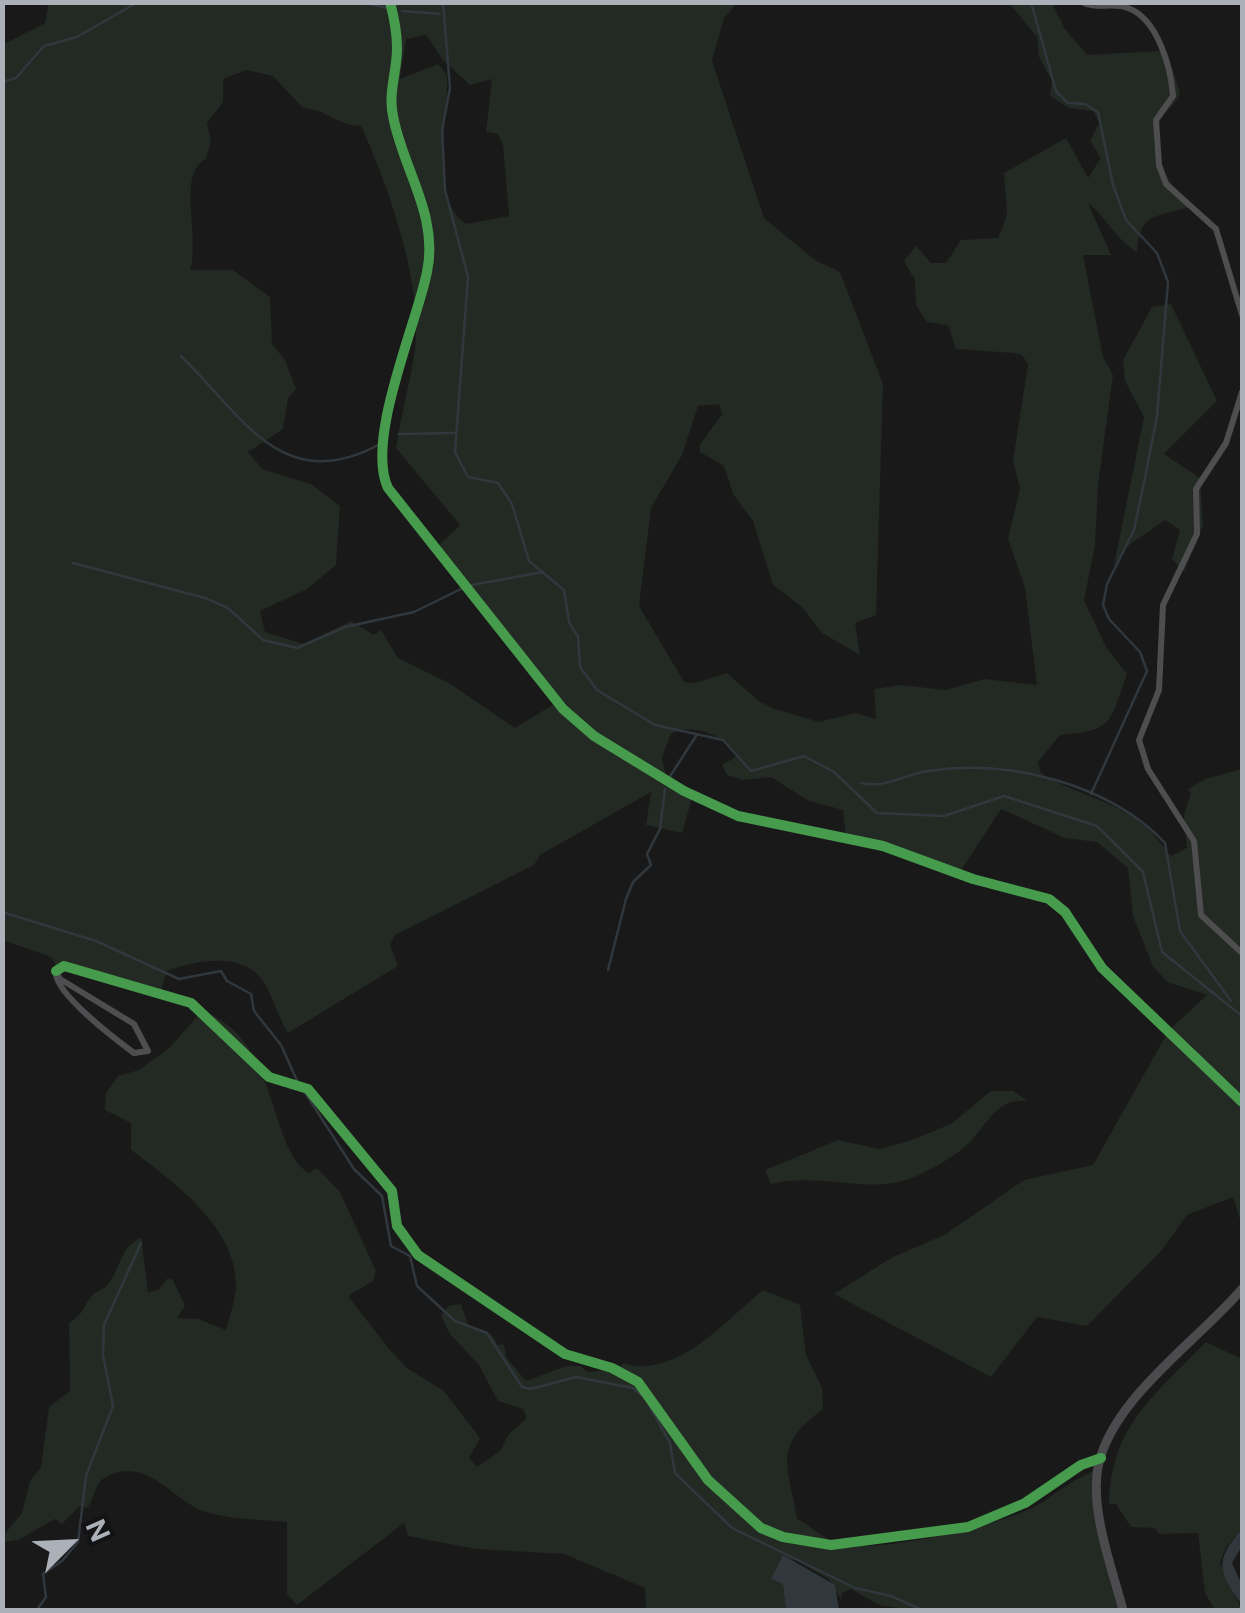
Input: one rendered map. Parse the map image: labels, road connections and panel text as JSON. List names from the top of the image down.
{
  "north": "top right"
}
